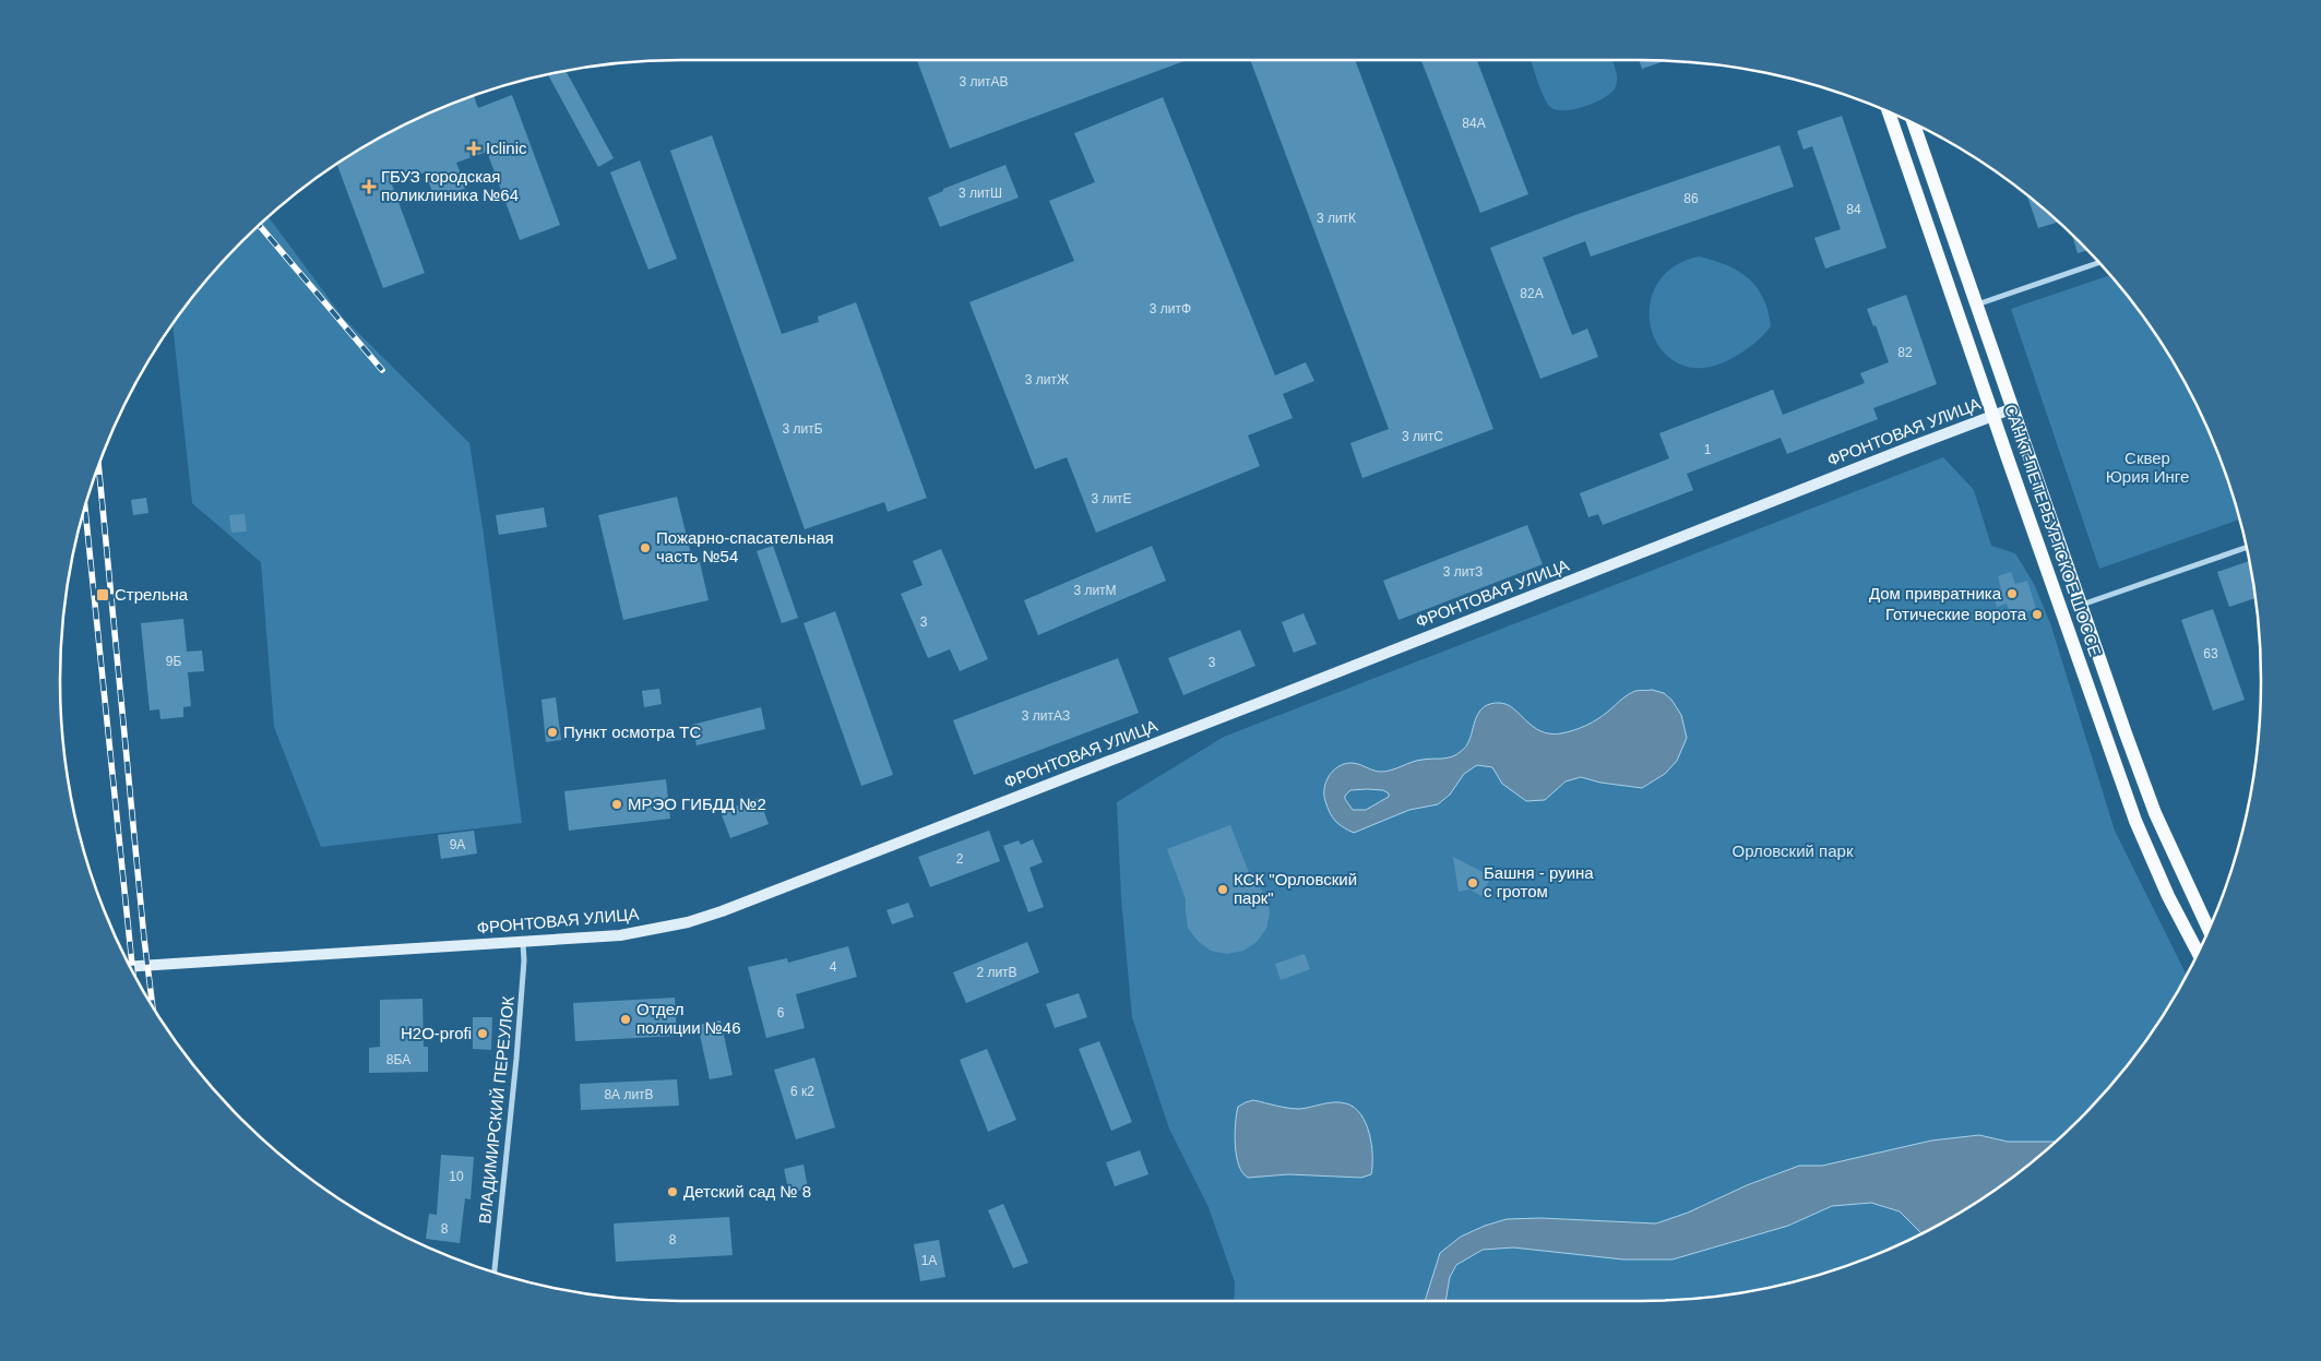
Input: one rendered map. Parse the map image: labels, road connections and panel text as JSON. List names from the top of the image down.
{
  "streets": {
    "main road": ["ФРОНТОВАЯ УЛИЦА", "САНКТ-ПЕТЕРБУРГСКОЕ ШОССЕ"],
    "street": ["ВЛАДИМИРСКИЙ ПЕРЕУЛОК"]
  },
  "crossings": [
    ["ФРОНТОВАЯ УЛИЦА", "САНКТ-ПЕТЕРБУРГСКОЕ ШОССЕ"],
    ["ФРОНТОВАЯ УЛИЦА", "ВЛАДИМИРСКИЙ ПЕРЕУЛОК"]
  ],
  "parks": ["Сквер Юрия Инге", "Орловский парк"],
  "places": {
    "health": ["Iclinic", "ГБУЗ городская поликлиника №64"],
    "other": [
      "Пожарно-спасательная часть №54",
      "Дом привратника",
      "Готические ворота",
      "Пункт осмотра ТС",
      "МРЭО ГИБДД №2",
      "Башня - руина с гротом",
      "КСК \"Орловский парк\"",
      "Отдел полиции №46",
      "H2O-profi",
      "Детский сад № 8"
    ],
    "transit": ["Стрельна"]
  },
  "house_numbers": [
    "3 литАВ",
    "84А",
    "3 литШ",
    "86",
    "84",
    "3 литК",
    "82А",
    "3 литФ",
    "82",
    "3 литЖ",
    "3 литБ",
    "3 литС",
    "1",
    "3 литЕ",
    "3 литЗ",
    "3 литМ",
    "3",
    "63",
    "9Б",
    "3",
    "3 литАЗ",
    "9А",
    "2",
    "4",
    "2 литВ",
    "6",
    "8БА",
    "6 к2",
    "8А литВ",
    "10",
    "8",
    "8",
    "1А"
  ]
}
